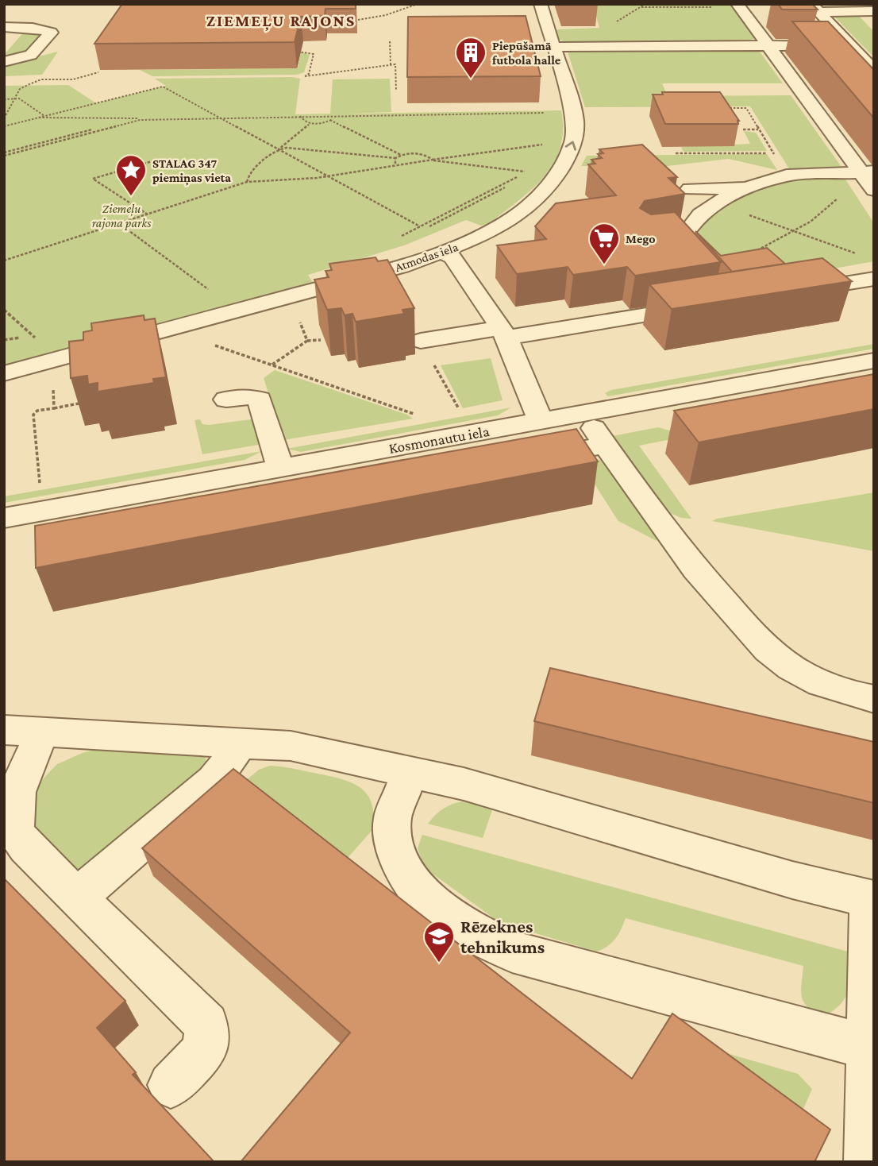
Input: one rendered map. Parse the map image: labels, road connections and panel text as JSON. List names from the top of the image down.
{
  "streets": {
    "street": ["Atmodas iela", "Kosmonautu iela"]
  },
  "districts": ["ZIEMEĻU RAJONS"],
  "parks": ["Ziemeļu rajona parks"],
  "places": {
    "building": ["Piepūšamā futbola halle"],
    "place": ["STALAG 347 piemiņas vieta"],
    "supermarket": ["Mego"],
    "school or university": ["Rēzeknes tehnikums"]
  }
}
